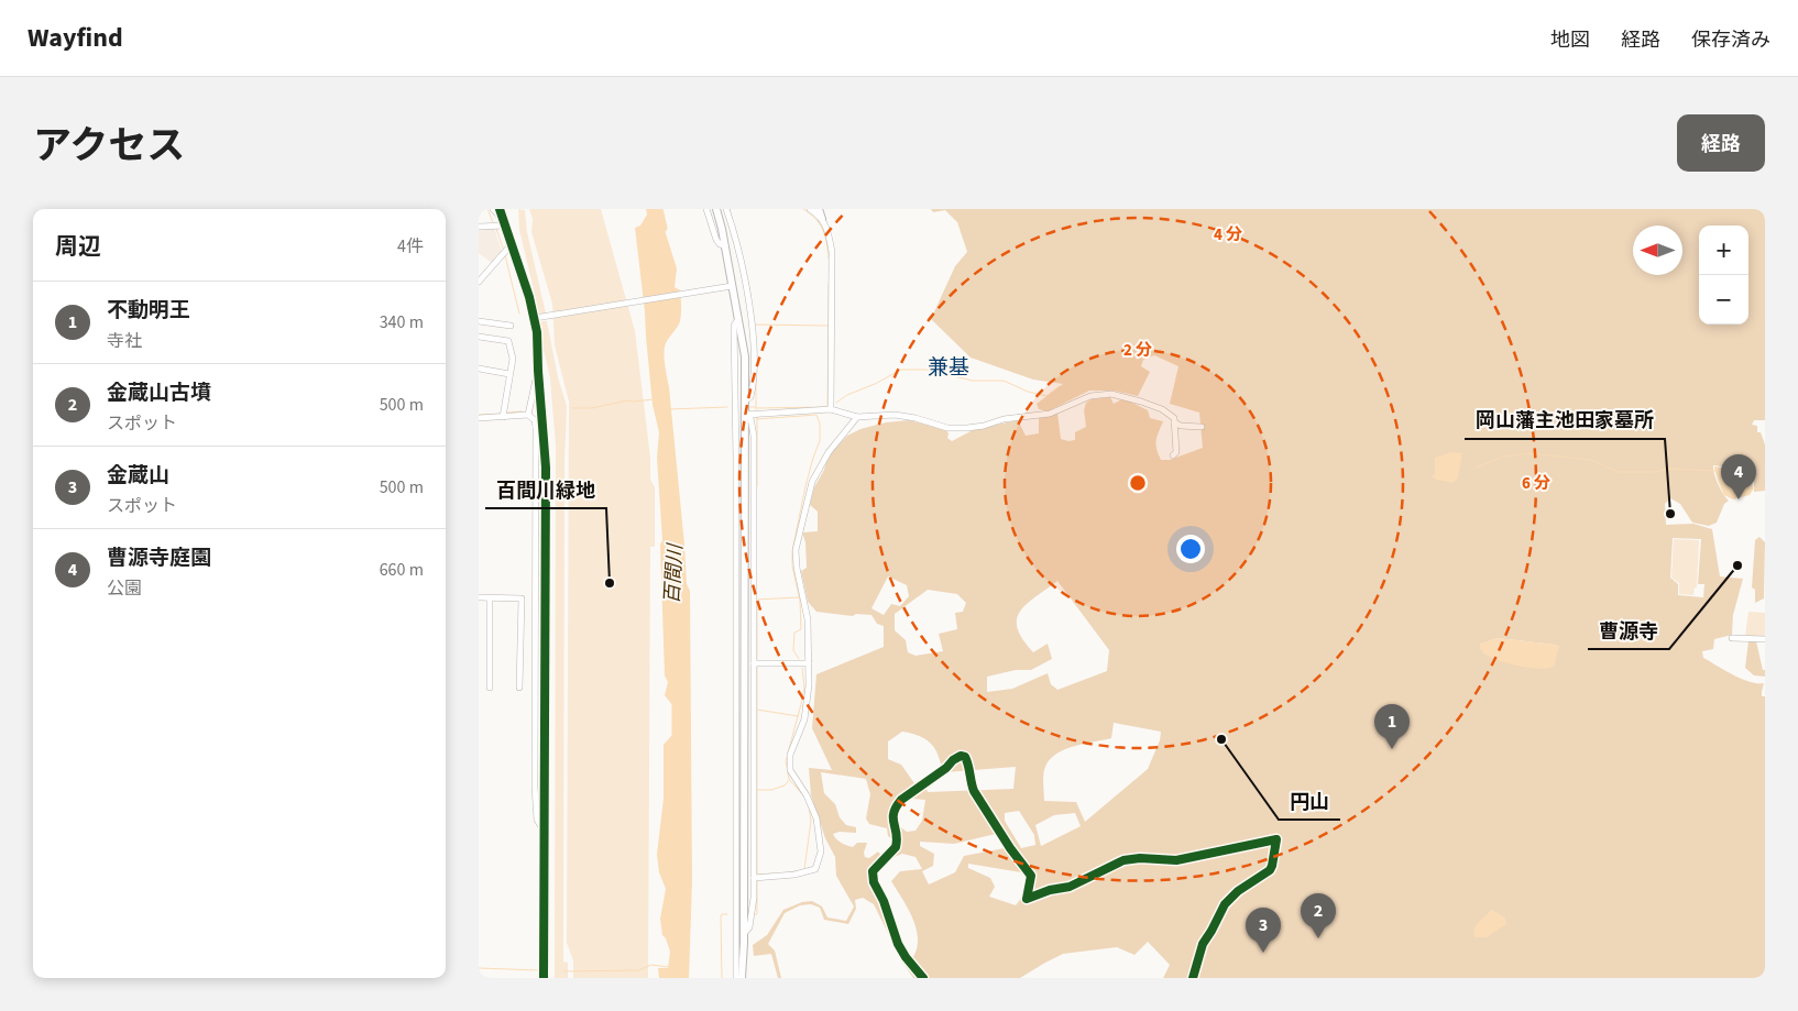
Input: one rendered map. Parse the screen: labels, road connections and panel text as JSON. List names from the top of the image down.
{
  "districts": ["兼基"],
  "water": ["百間川"],
  "places": [
    "岡山藩主池田家墓所",
    "曹源寺",
    "百間川緑地",
    "円山"
  ],
  "north": "left",
  "page": {
    "header": "Wayfind",
    "nav": ["地図", "経路", "保存済み"],
    "title": "アクセス",
    "buttons": "経路",
    "heading": ["周辺", "4件"],
    "map_buttons": ["+", "−"],
    "list": [
      {
        "mark": "1",
        "name": "不動明王",
        "note": "寺社",
        "value": "340 m"
      },
      {
        "mark": "2",
        "name": "金蔵山古墳",
        "note": "スポット",
        "value": "500 m"
      },
      {
        "mark": "3",
        "name": "金蔵山",
        "note": "スポット",
        "value": "500 m"
      },
      {
        "mark": "4",
        "name": "曹源寺庭園",
        "note": "公園",
        "value": "660 m"
      }
    ],
    "pins": [
      "4",
      "1",
      "2",
      "3"
    ]
  },
  "rings": ["4 分", "2 分", "6 分"]
}
